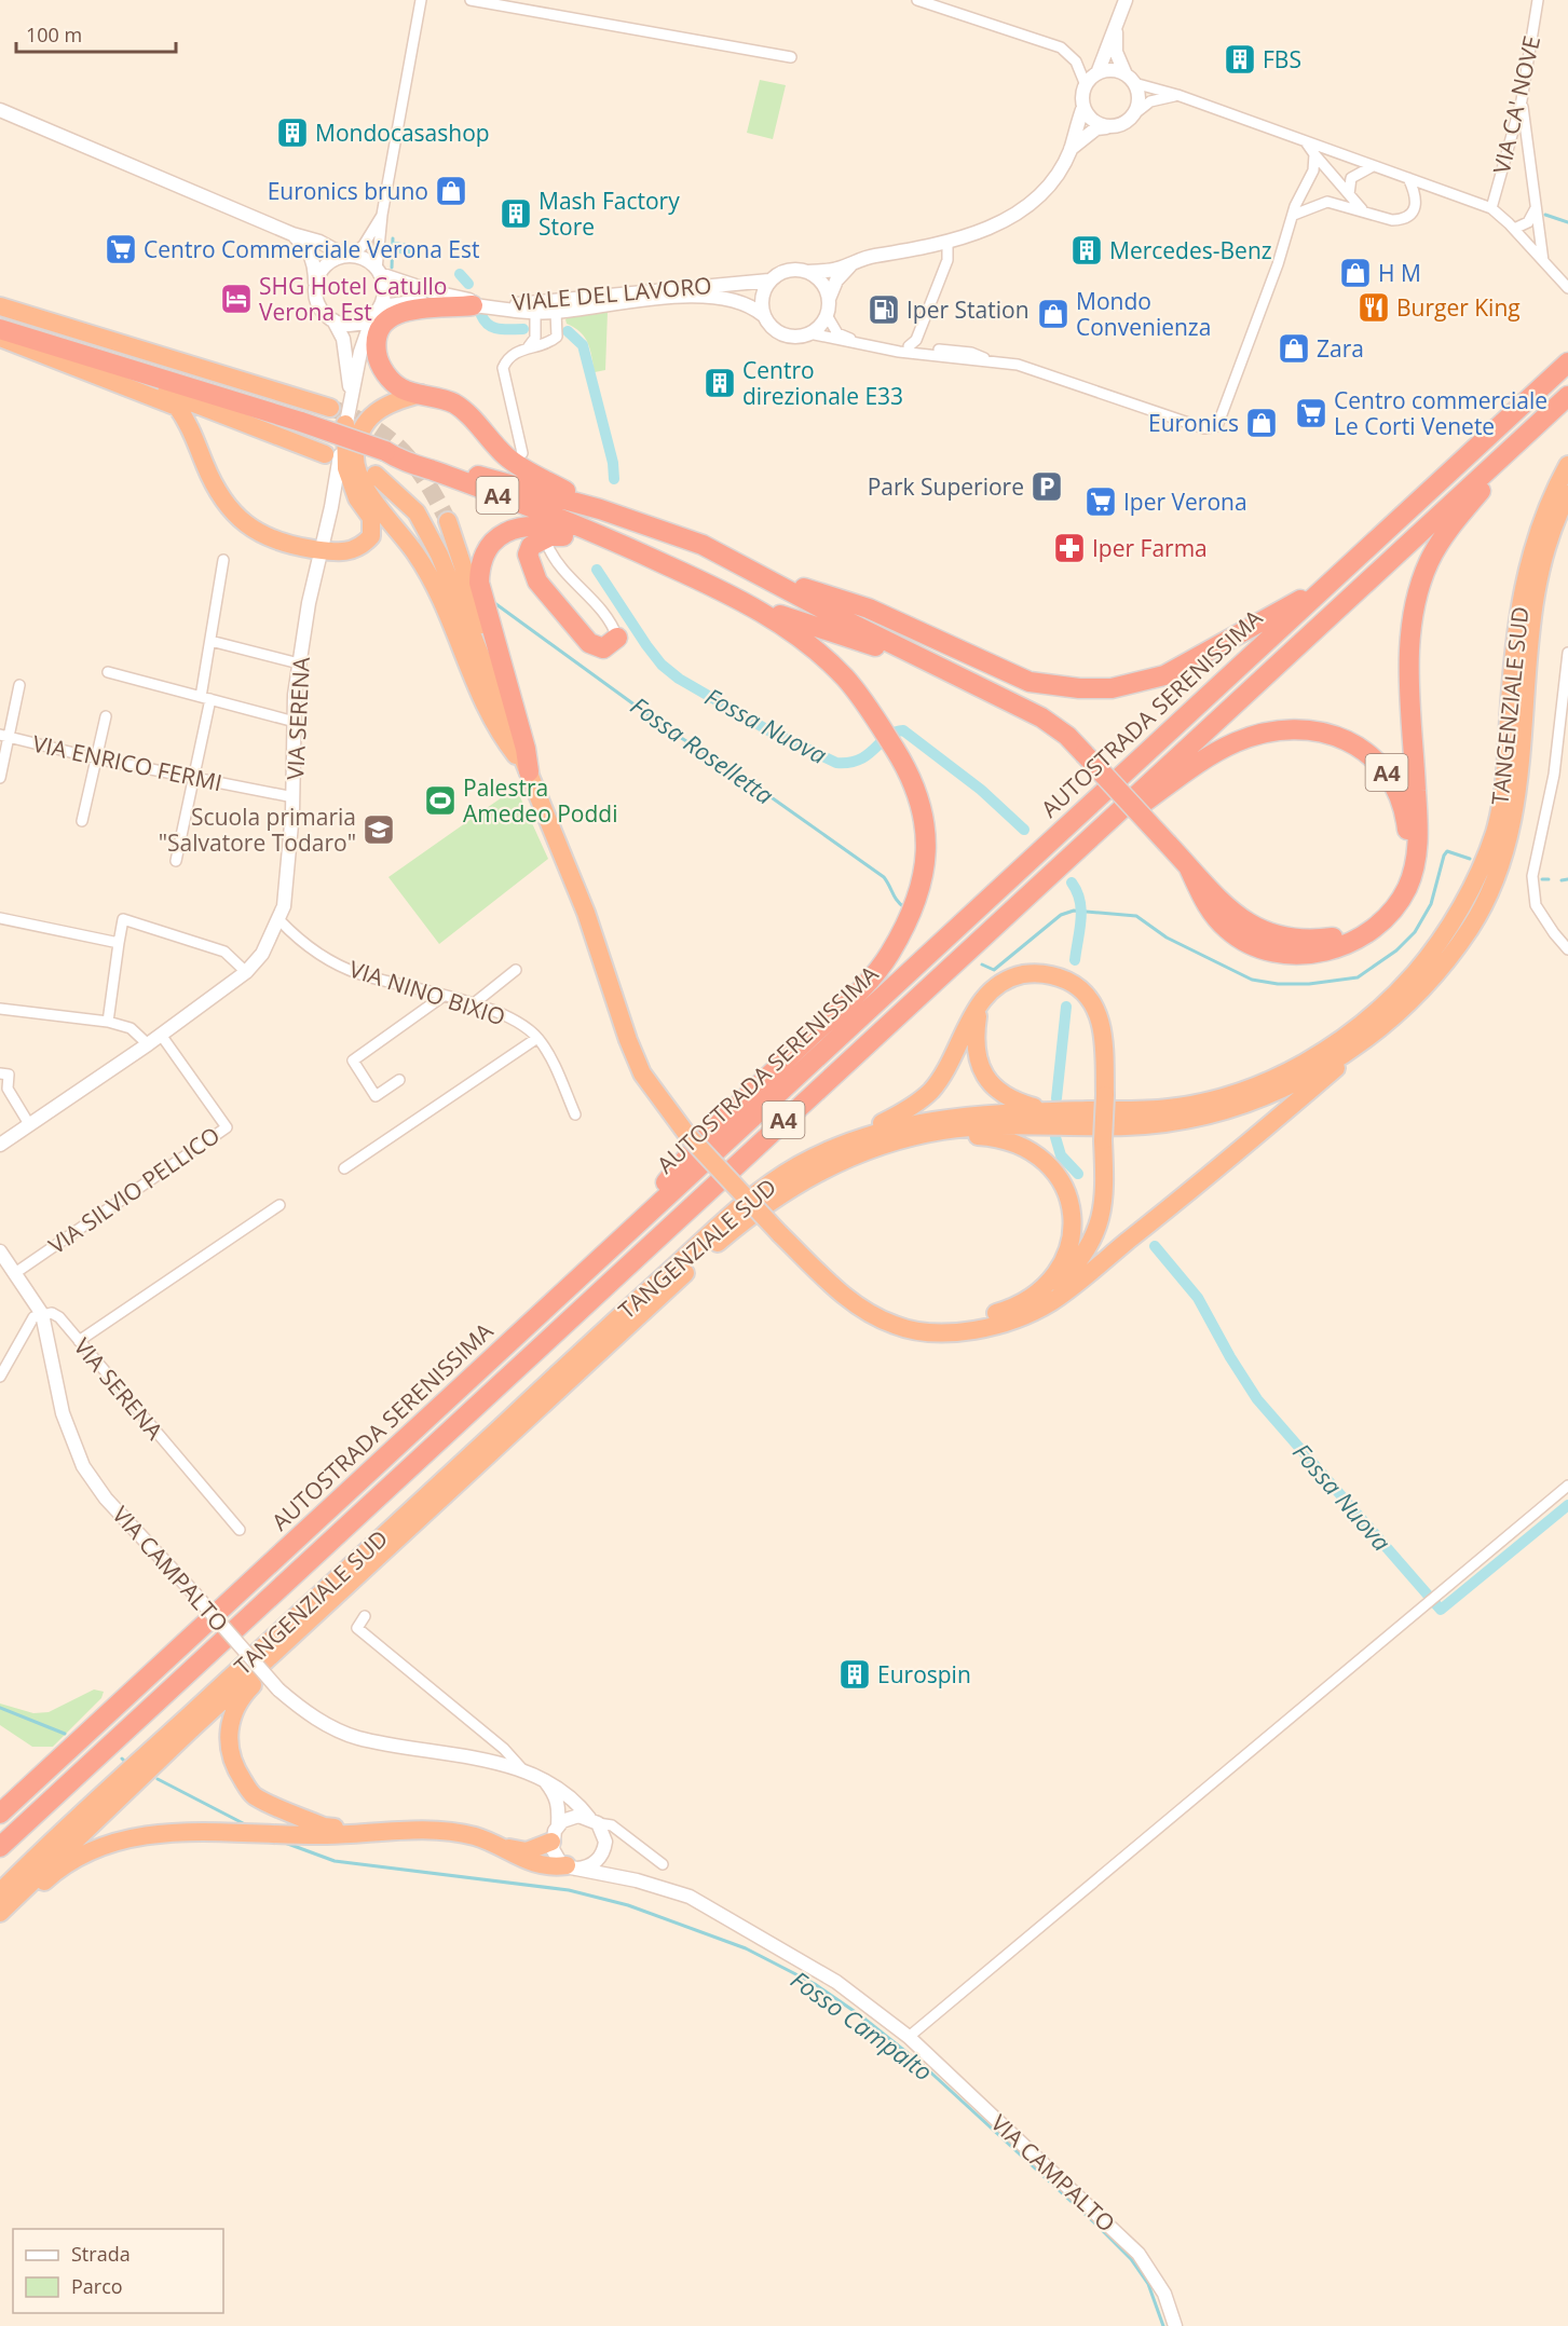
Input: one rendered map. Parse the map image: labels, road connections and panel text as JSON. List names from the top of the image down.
{
  "streets": {
    "highway": ["A4", "TANGENZIALE SUD", "AUTOSTRADA SERENISSIMA"],
    "street": [
      "VIA CA' NOVE",
      "VIALE DEL LAVORO",
      "VIA SERENA",
      "VIA ENRICO FERMI",
      "VIA NINO BIXIO",
      "VIA SILVIO PELLICO",
      "VIA CAMPALTO"
    ]
  },
  "crossings": [
    ["VIALE DEL LAVORO", "A4"],
    ["VIALE DEL LAVORO", "VIA SERENA"],
    ["A4", "AUTOSTRADA SERENISSIMA"],
    ["VIA SERENA", "VIA ENRICO FERMI"],
    ["VIA SERENA", "VIA NINO BIXIO"],
    ["VIA SERENA", "VIA SILVIO PELLICO"],
    ["VIA SERENA", "VIA CAMPALTO"]
  ],
  "water": ["Fossa Nuova", "Fossa Roselletta", "Fosso Campalto"],
  "places": {
    "building": [
      "FBS",
      "Mondocasashop",
      "Mash Factory Store",
      "Mercedes-Benz",
      "Centro direzionale E33",
      "Eurospin"
    ],
    "shop": [
      "Euronics bruno",
      "H M",
      "Mondo Convenienza",
      "Zara",
      "Euronics"
    ],
    "supermarket": ["Centro Commerciale Verona Est", "Centro commerciale Le Corti Venete", "Iper Verona"],
    "hotel": ["SHG Hotel Catullo Verona Est"],
    "restaurant": ["Burger King"],
    "fuel station": ["Iper Station"],
    "parking": ["Park Superiore"],
    "pharmacy": ["Iper Farma"],
    "sports": ["Palestra Amedeo Poddi"],
    "school or university": ["Scuola primaria \"Salvatore Todaro\""]
  },
  "legend": ["Strada", "Parco"],
  "scale_bar": "100 m"
}
